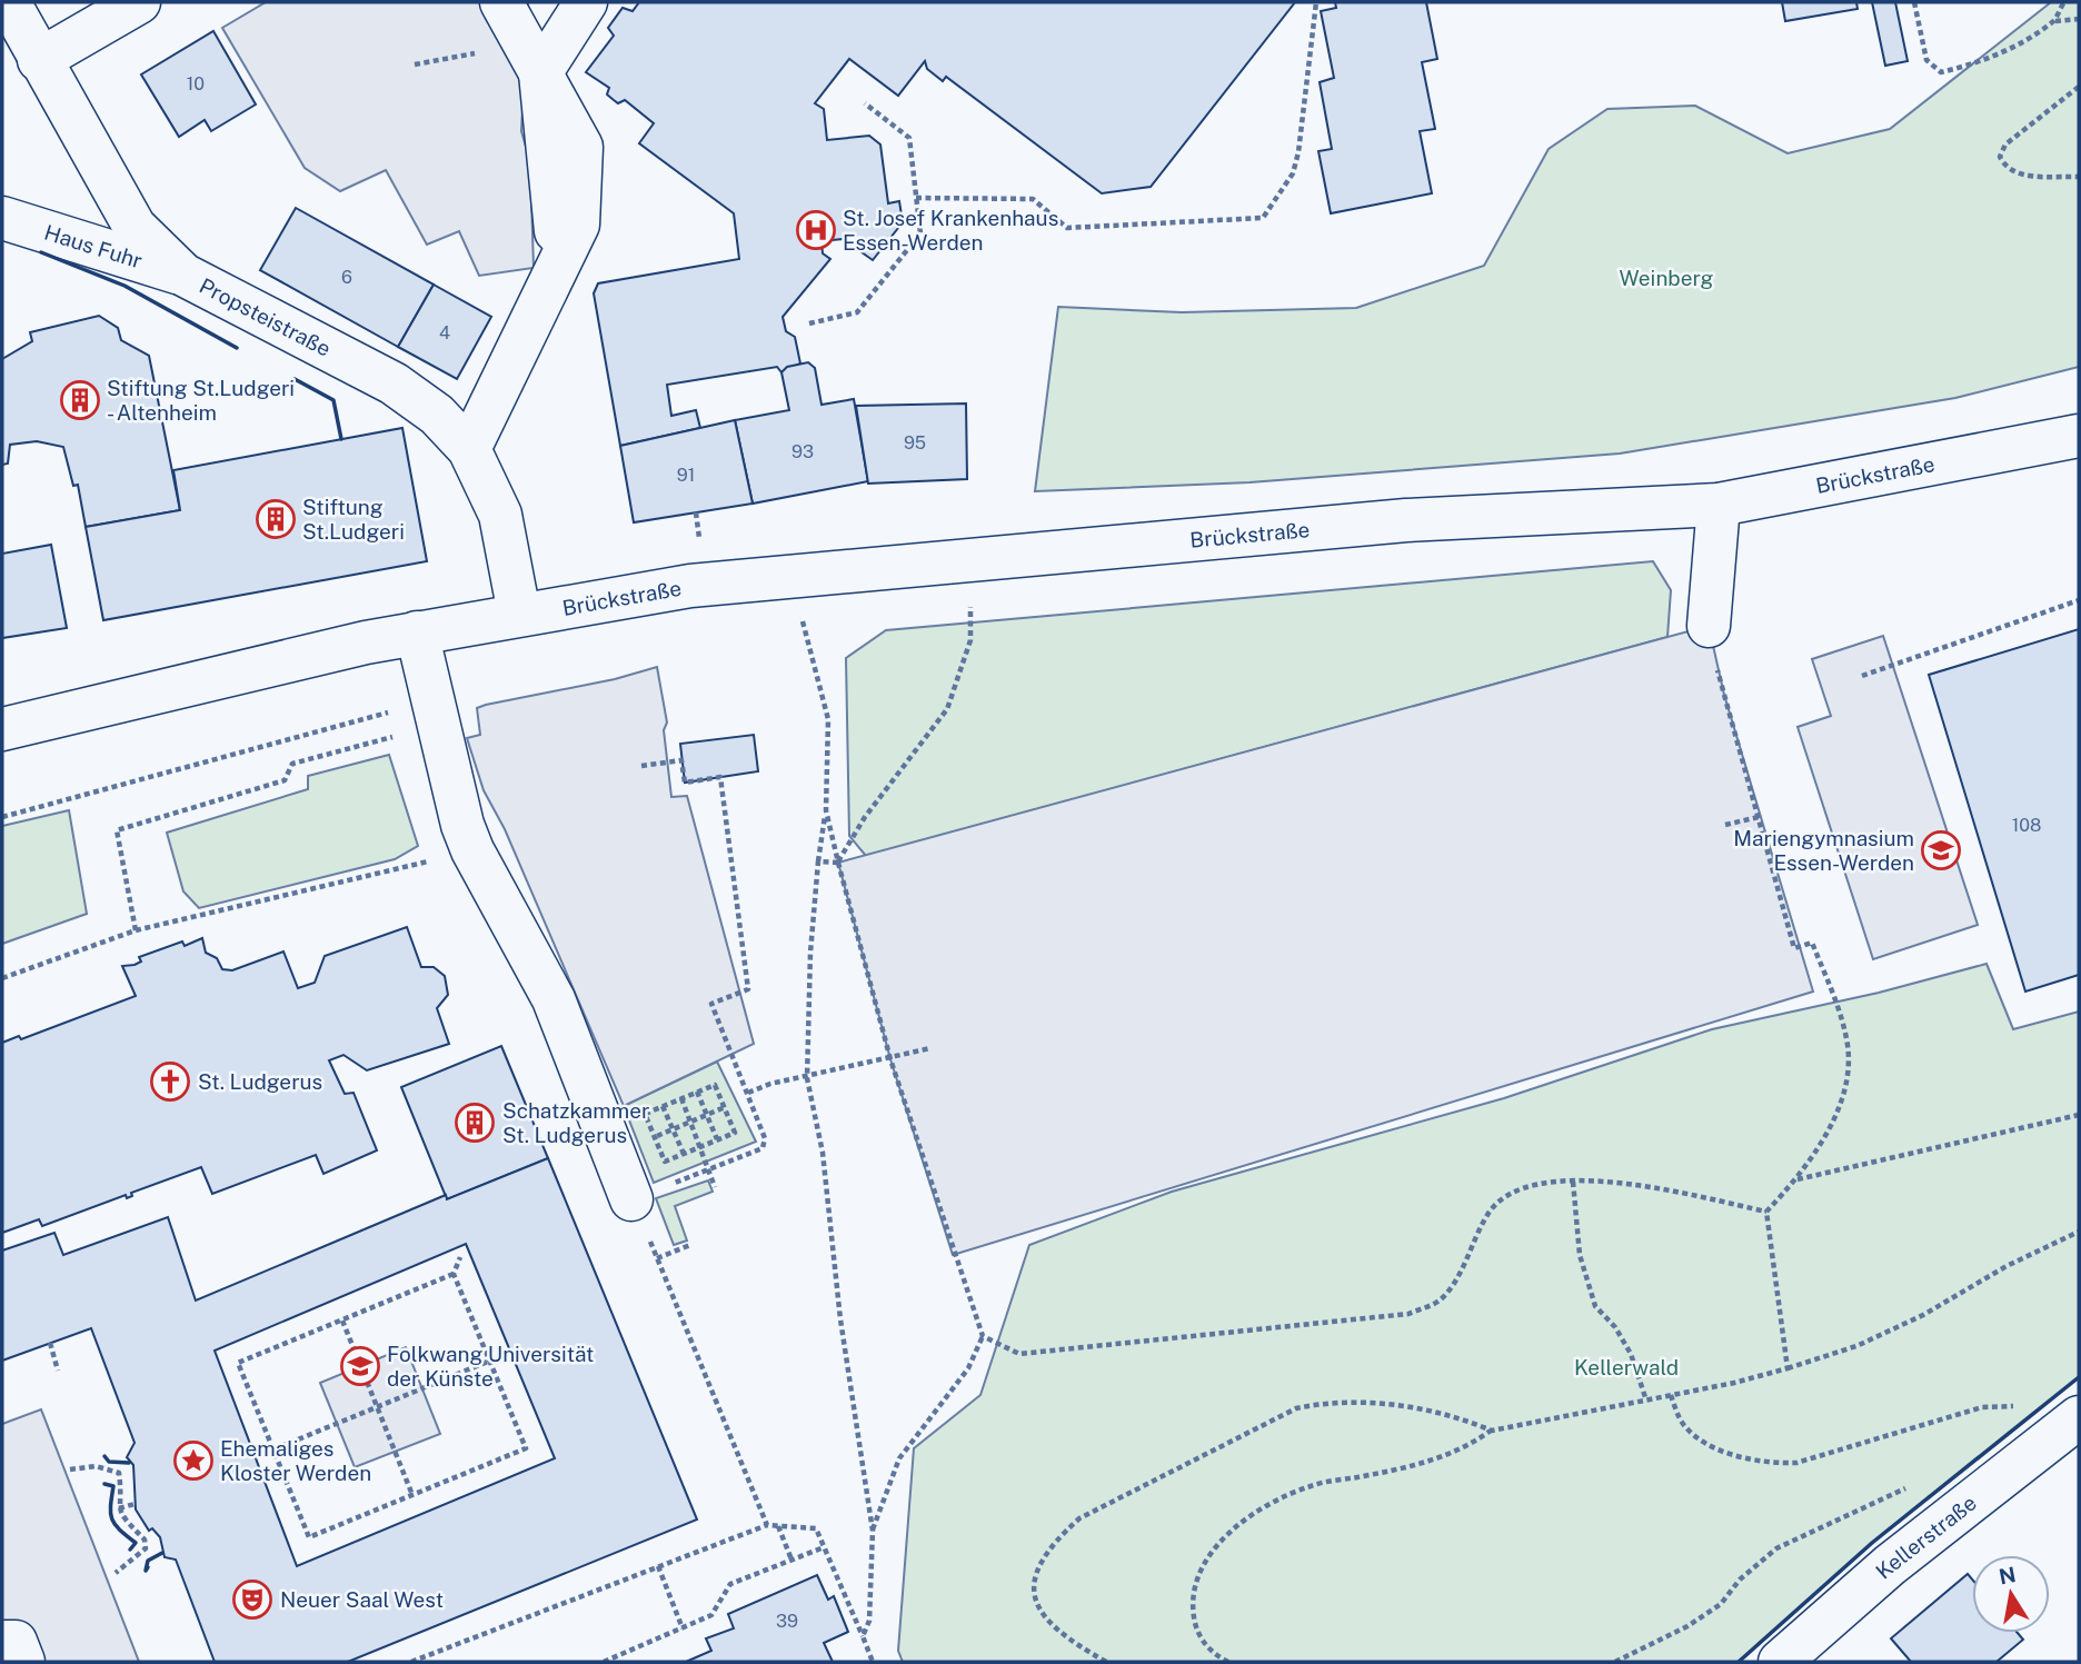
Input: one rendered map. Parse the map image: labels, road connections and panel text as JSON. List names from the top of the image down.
{
  "streets": {
    "main road": [
      "Haus Fuhr",
      "Propsteistraße",
      "Brückstraße",
      "Kellerstraße"
    ]
  },
  "crossings": [
    ["Haus Fuhr", "Propsteistraße"],
    ["Propsteistraße", "Brückstraße"]
  ],
  "parks": ["Weinberg", "Kellerwald"],
  "places": {
    "hospital": ["St. Josef Krankenhaus Essen-Werden"],
    "building": ["Stiftung St.Ludgeri - Altenheim", "Stiftung St.Ludgeri", "Schatzkammer St. Ludgerus"],
    "school or university": ["Mariengymnasium Essen-Werden", "Folkwang Universität der Künste"],
    "church": ["St. Ludgerus"],
    "place": ["Ehemaliges Kloster Werden"],
    "theatre": ["Neuer Saal West"]
  },
  "house_numbers": [
    "10",
    "6",
    "4",
    "95",
    "93",
    "91",
    "108",
    "39"
  ],
  "north": "top"
}
